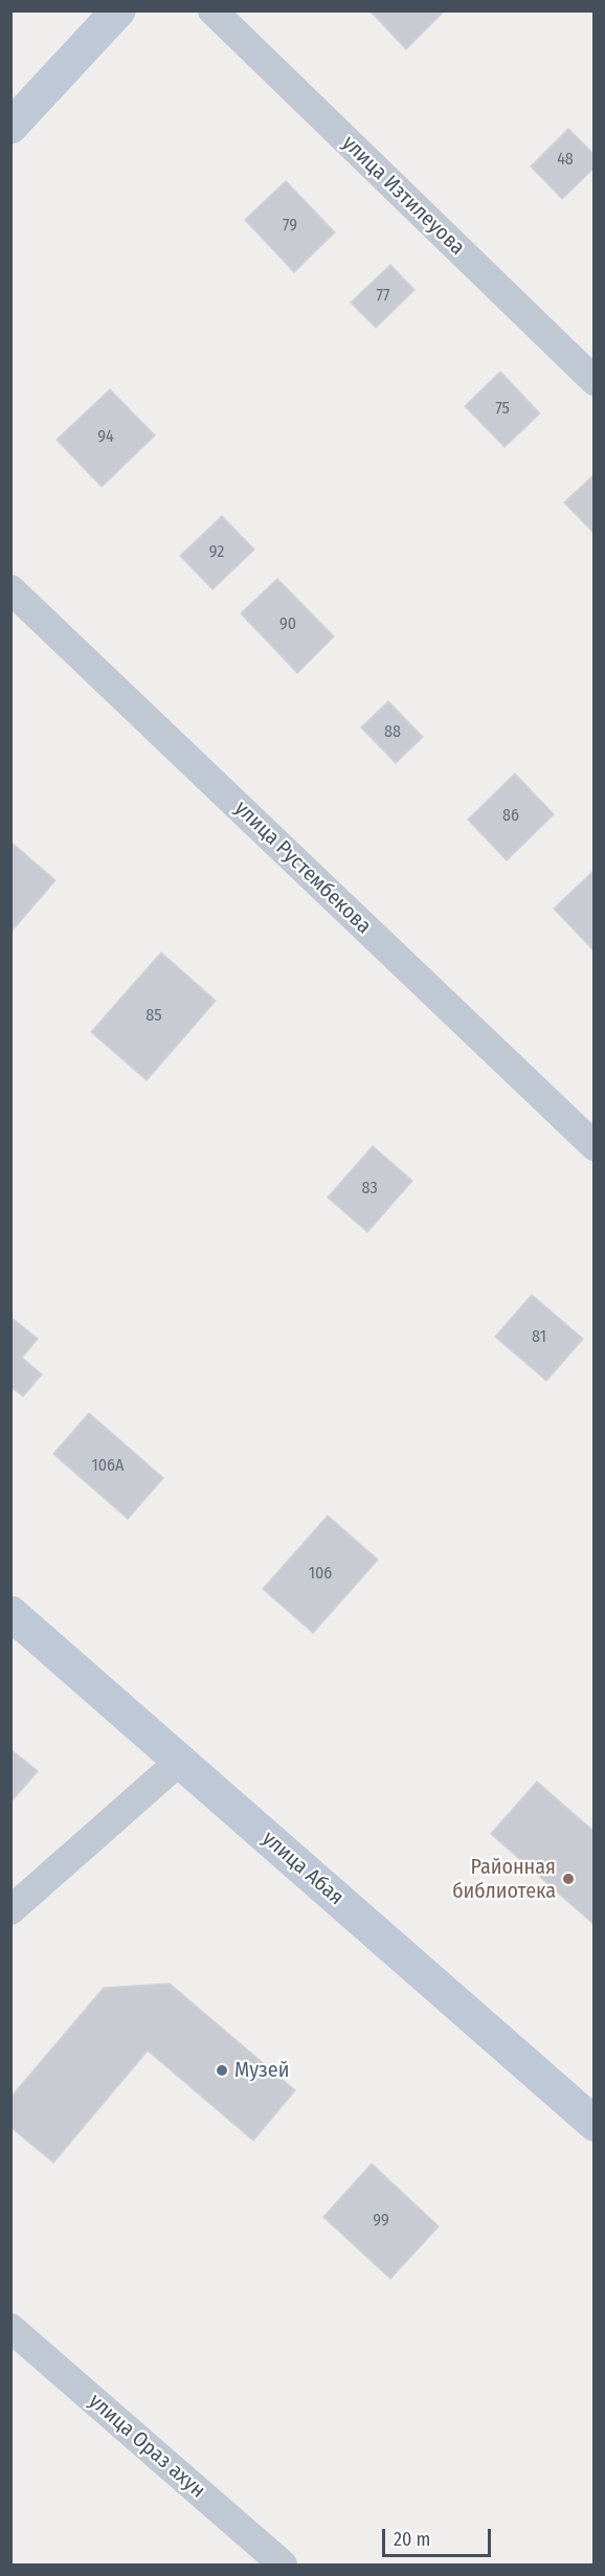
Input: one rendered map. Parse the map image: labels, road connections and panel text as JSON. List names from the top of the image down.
{
  "streets": {
    "street": [
      "улица Изтилеуова",
      "улица Рустембекова",
      "улица Абая",
      "улица Ораз ахун"
    ]
  },
  "places": ["Районная библиотека", "Музей"],
  "house_numbers": [
    "48",
    "79",
    "77",
    "75",
    "94",
    "92",
    "90",
    "88",
    "86",
    "85",
    "83",
    "81",
    "106А",
    "106",
    "99"
  ],
  "scale_bar": "20 m"
}
